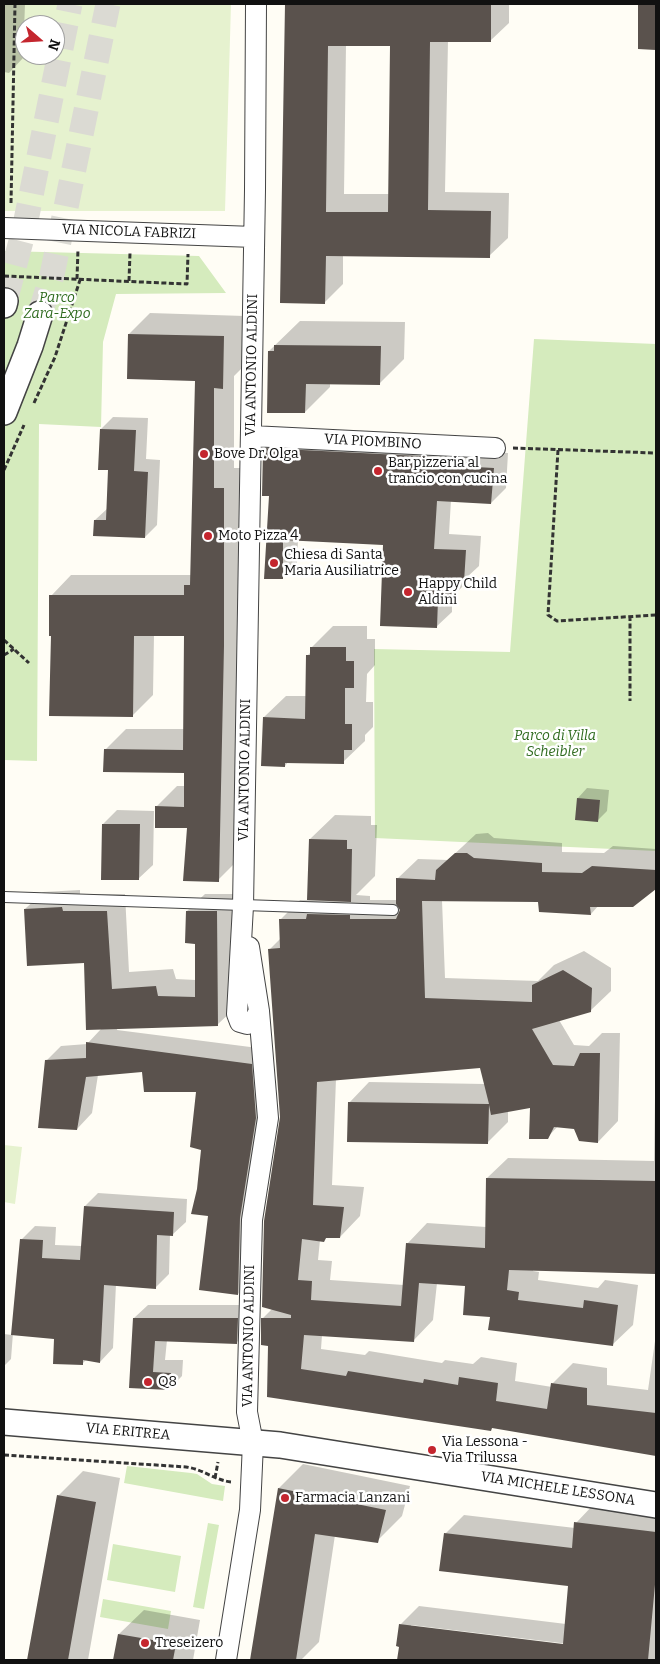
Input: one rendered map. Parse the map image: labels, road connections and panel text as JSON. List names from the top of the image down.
{
  "streets": {
    "street": [
      "VIA NICOLA FABRIZI",
      "VIA ANTONIO ALDINI",
      "VIA PIOMBINO",
      "VIA ERITREA",
      "VIA MICHELE LESSONA"
    ]
  },
  "crossings": [
    ["VIA NICOLA FABRIZI", "VIA ANTONIO ALDINI"],
    ["VIA ANTONIO ALDINI", "VIA PIOMBINO"],
    ["VIA ANTONIO ALDINI", "VIA ERITREA"],
    ["VIA ANTONIO ALDINI", "VIA MICHELE LESSONA"],
    ["VIA ERITREA", "VIA MICHELE LESSONA"]
  ],
  "parks": ["Parco Zara-Expo", "Parco di Villa Scheibler"],
  "places": [
    "Bove Dr. Olga",
    "Bar pizzeria al trancio con cucina",
    "Moto Pizza 4",
    "Chiesa di Santa Maria Ausiliatrice",
    "Happy Child Aldini",
    "Q8",
    "Via Lessona - Via Trilussa",
    "Farmacia Lanzani",
    "Treseizero"
  ],
  "north": "right"
}
